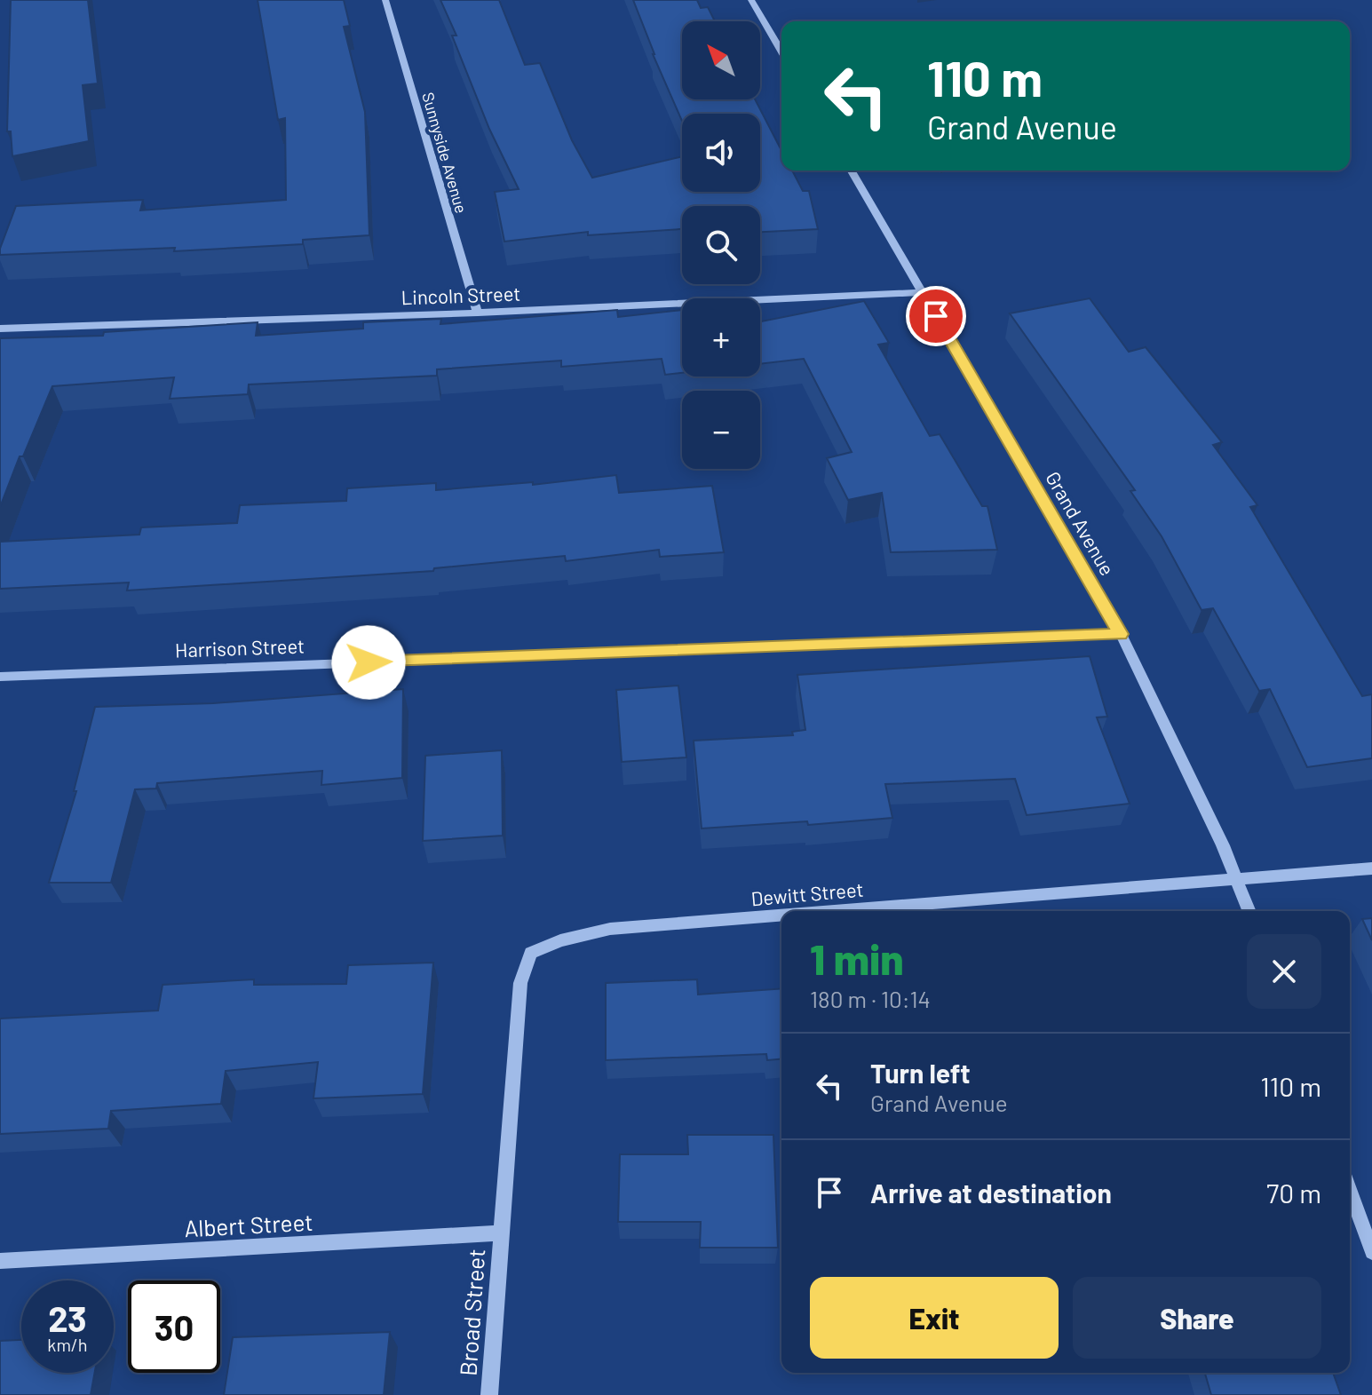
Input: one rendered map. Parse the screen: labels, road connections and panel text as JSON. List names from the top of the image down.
{
  "streets": {
    "street": [
      "Sunnyside Avenue",
      "Lincoln Street",
      "Grand Avenue",
      "Harrison Street",
      "Dewitt Street",
      "Albert Street",
      "Broad Street"
    ]
  },
  "crossings": [
    ["Sunnyside Avenue", "Lincoln Street"],
    ["Lincoln Street", "Grand Avenue"],
    ["Grand Avenue", "Harrison Street"],
    ["Grand Avenue", "Dewitt Street"],
    ["Dewitt Street", "Albert Street"],
    ["Dewitt Street", "Broad Street"],
    ["Albert Street", "Broad Street"]
  ],
  "north": "top left",
  "page": {
    "map_buttons": ["+", "−"],
    "turn": ["110 m", "Grand Avenue"],
    "heading": ["1 min", "180 m · 10:14"],
    "list": [
      {
        "name": "Turn left",
        "note": "Grand Avenue",
        "value": "110 m"
      },
      {
        "name": "Arrive at destination",
        "value": "70 m"
      }
    ],
    "buttons": ["Exit", "Share"],
    "speed": "23 km/h",
    "limit": "30"
  }
}
